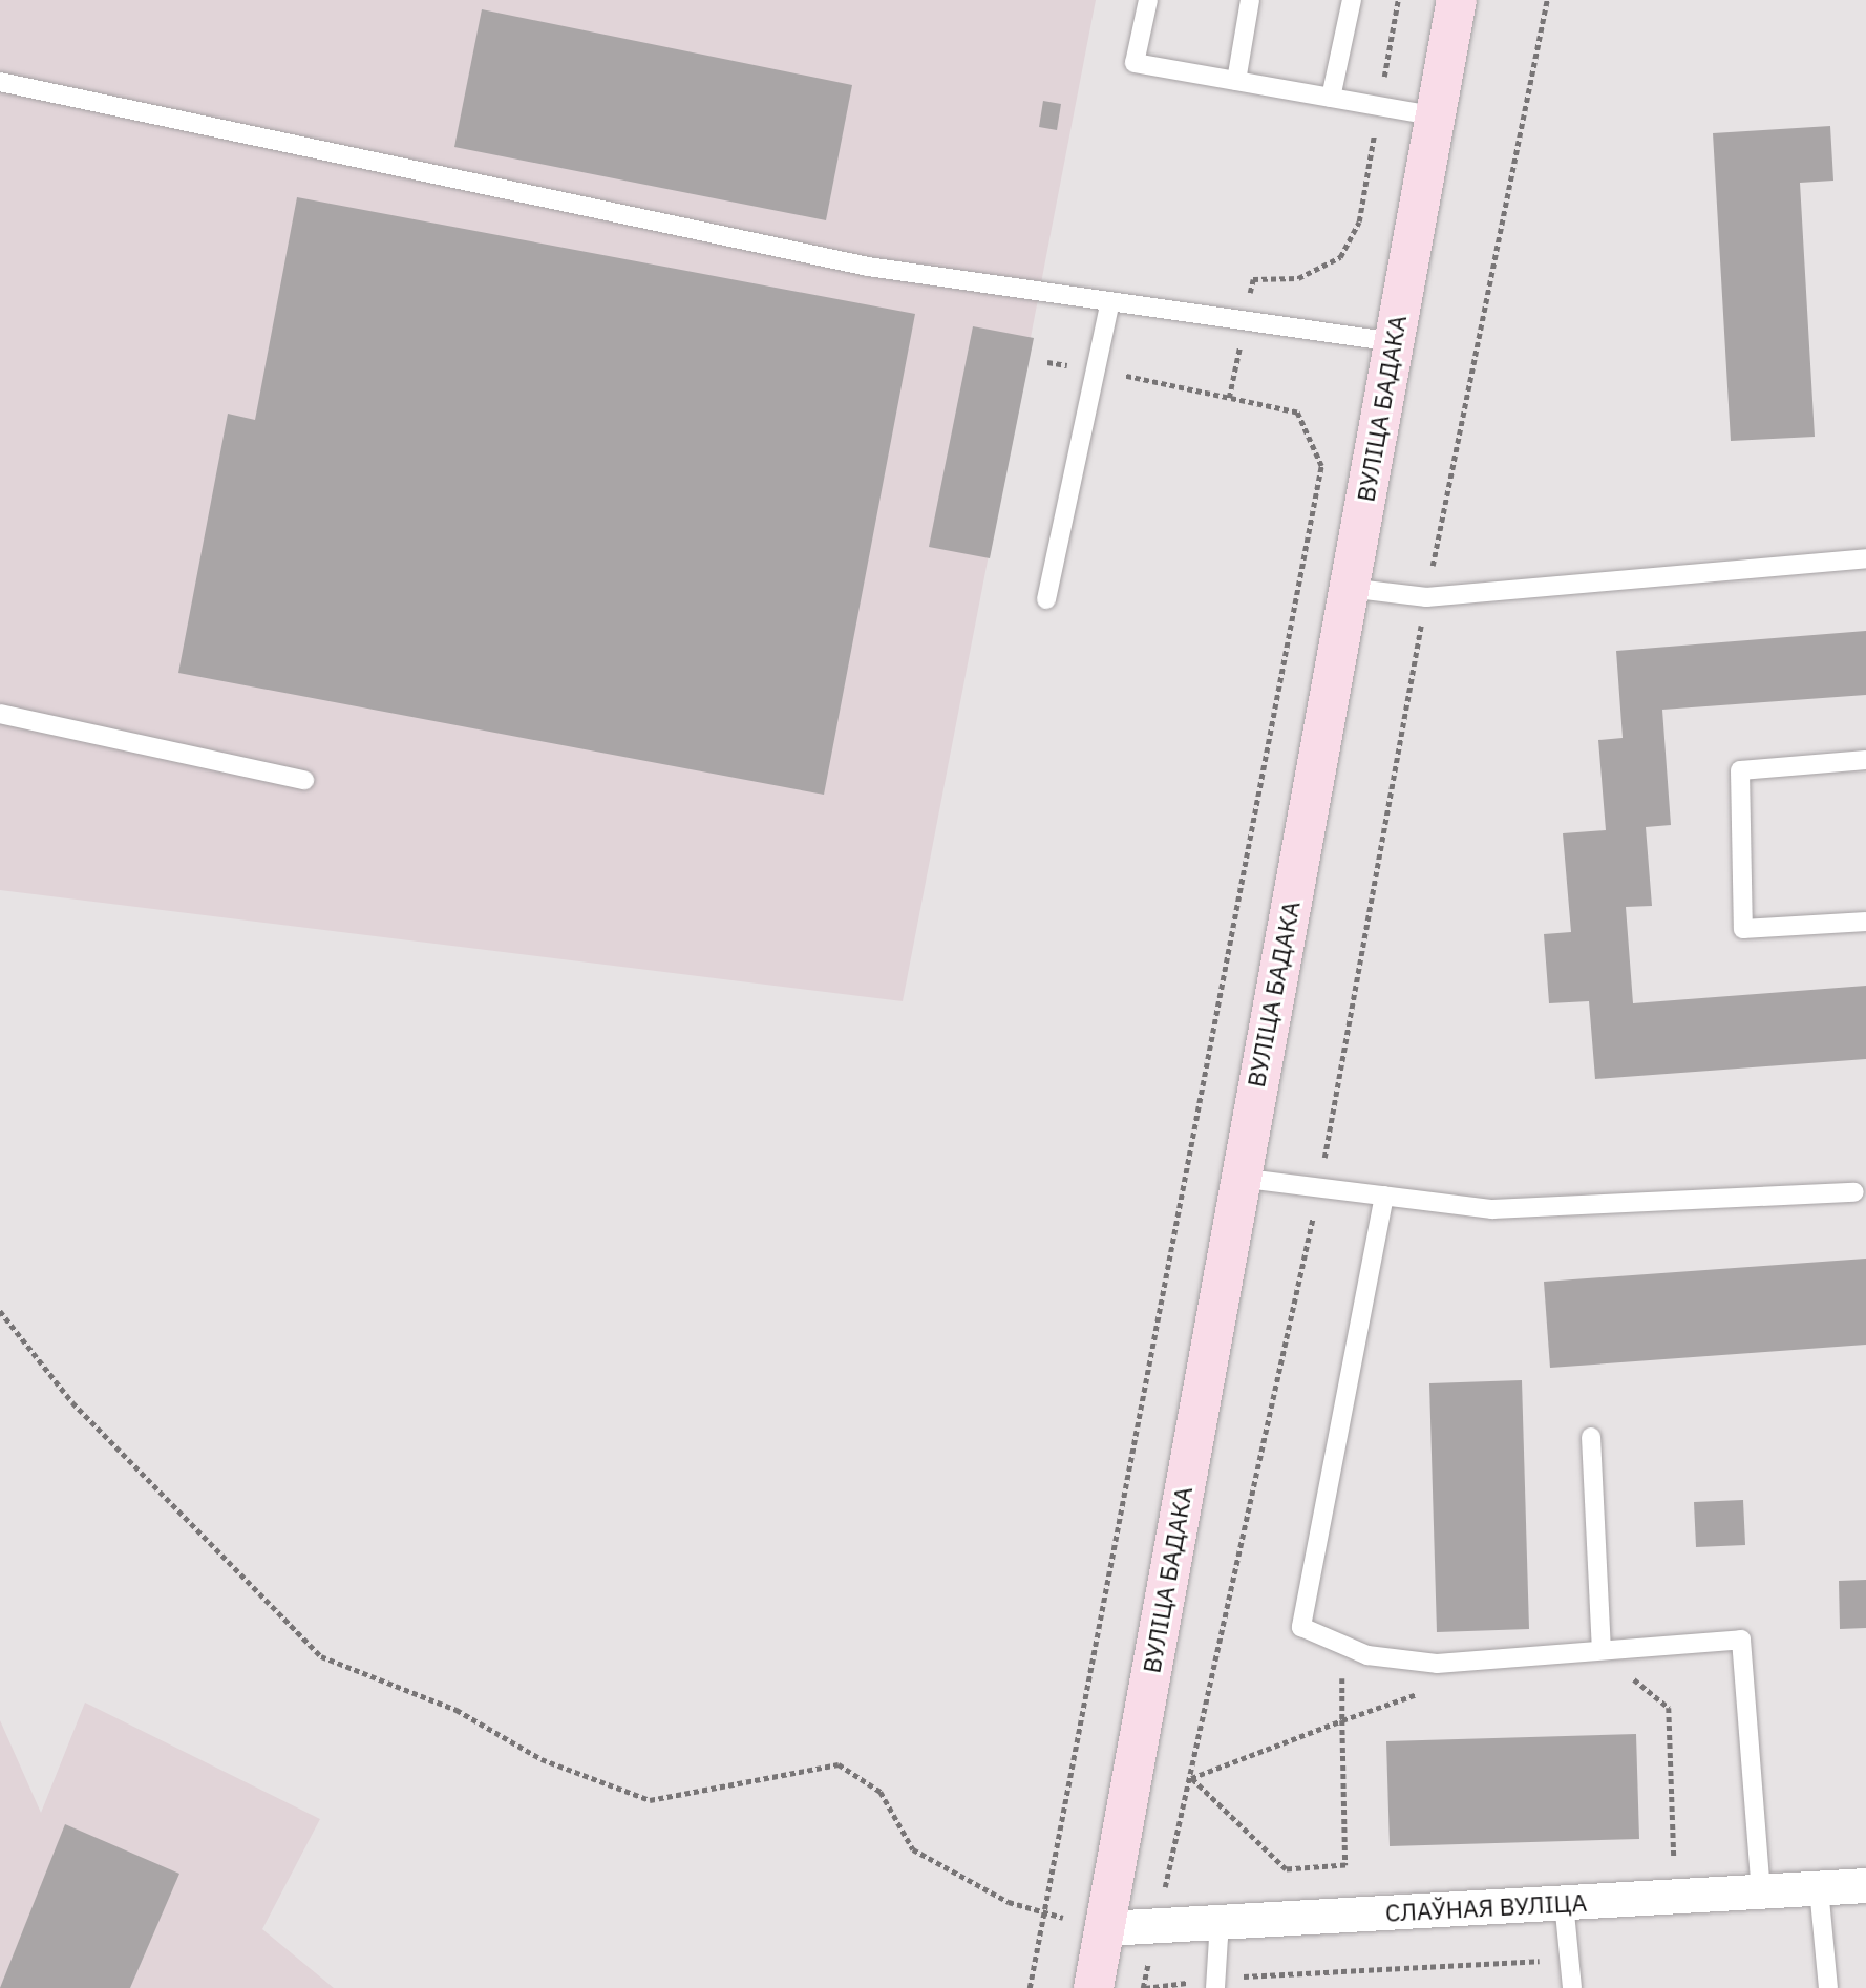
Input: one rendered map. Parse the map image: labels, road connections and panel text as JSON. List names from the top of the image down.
{
  "streets": {
    "main road": ["ВУЛІЦА БАДАКА"],
    "street": ["СЛАЎНАЯ ВУЛІЦА"]
  },
  "crossings": [
    ["ВУЛІЦА БАДАКА", "СЛАЎНАЯ ВУЛІЦА"]
  ]
}
